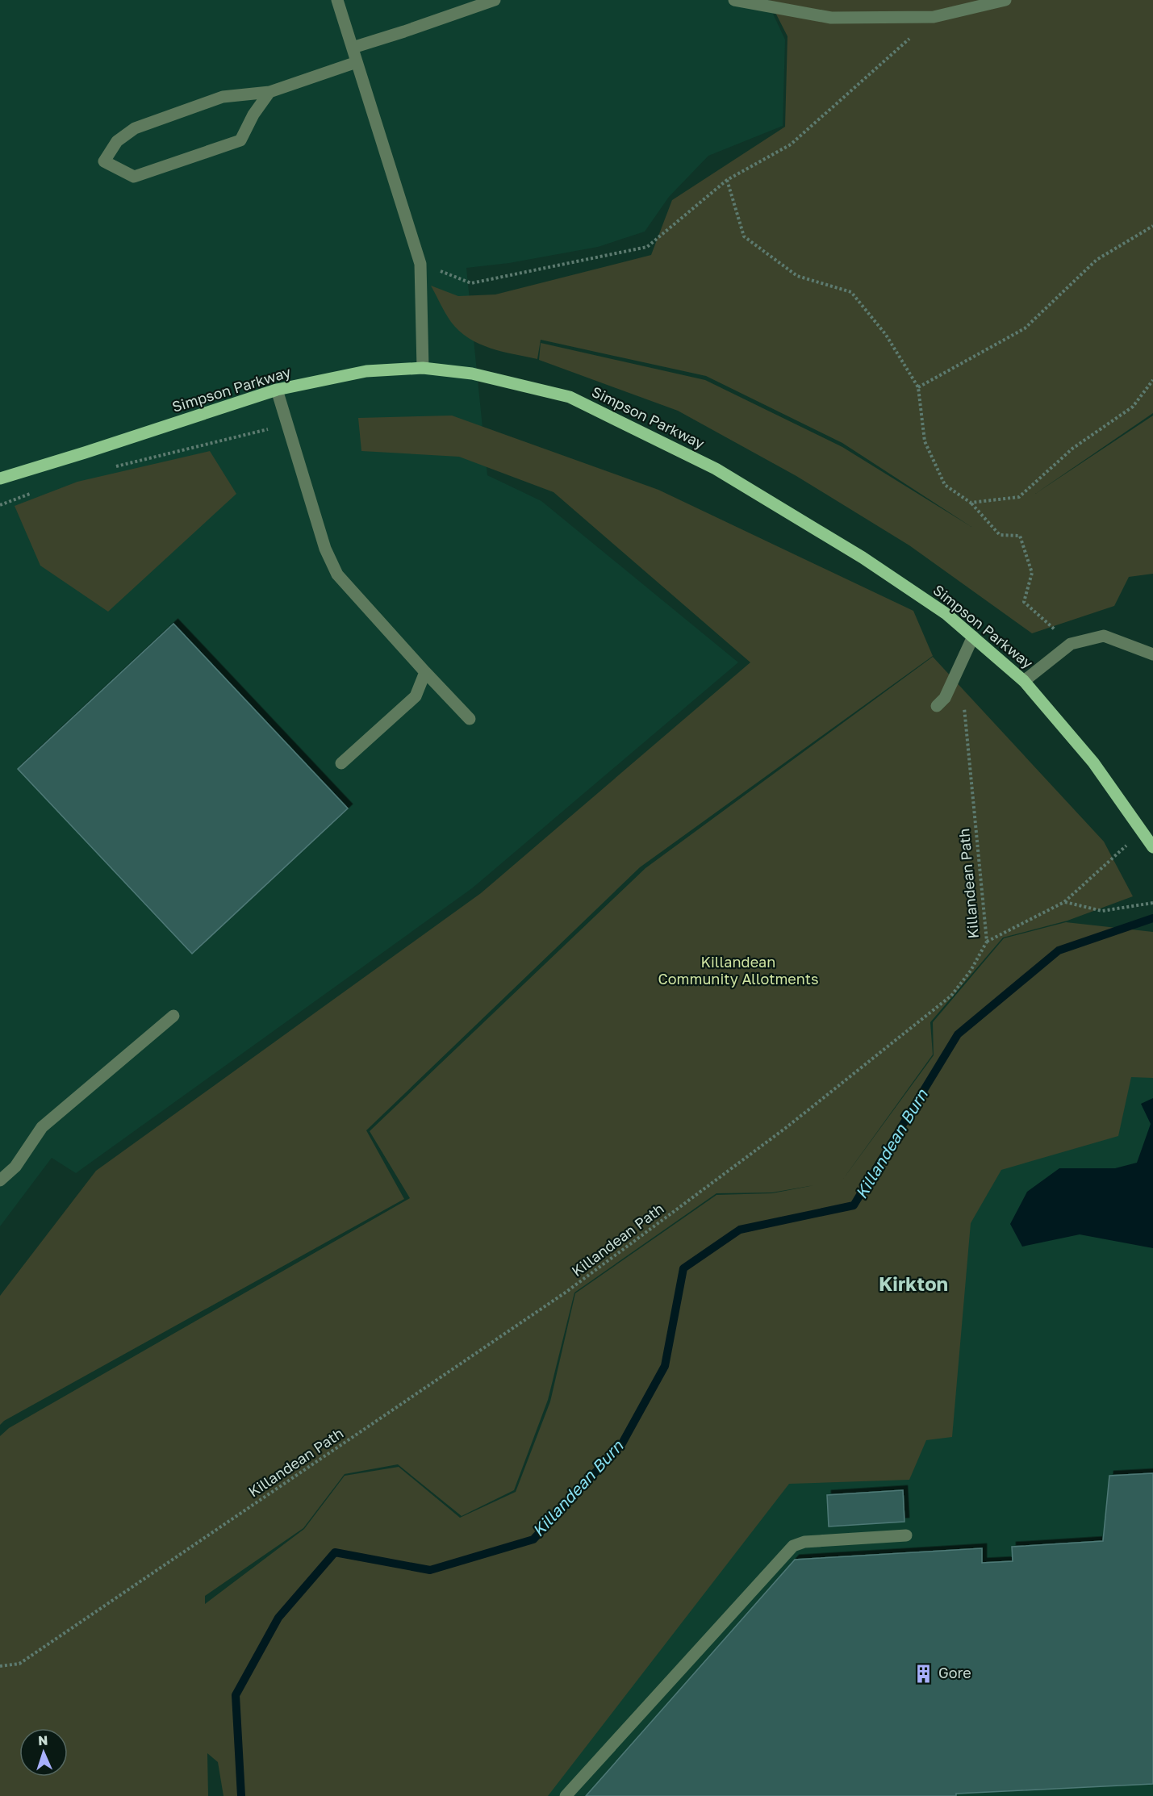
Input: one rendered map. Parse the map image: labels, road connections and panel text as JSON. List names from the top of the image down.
{
  "streets": {
    "main road": ["Simpson Parkway"],
    "path": ["Killandean Path"]
  },
  "districts": ["Kirkton"],
  "water": ["Killandean Burn"],
  "parks": ["Killandean Community Allotments"],
  "places": {
    "building": ["Gore"]
  },
  "north": "top"
}
